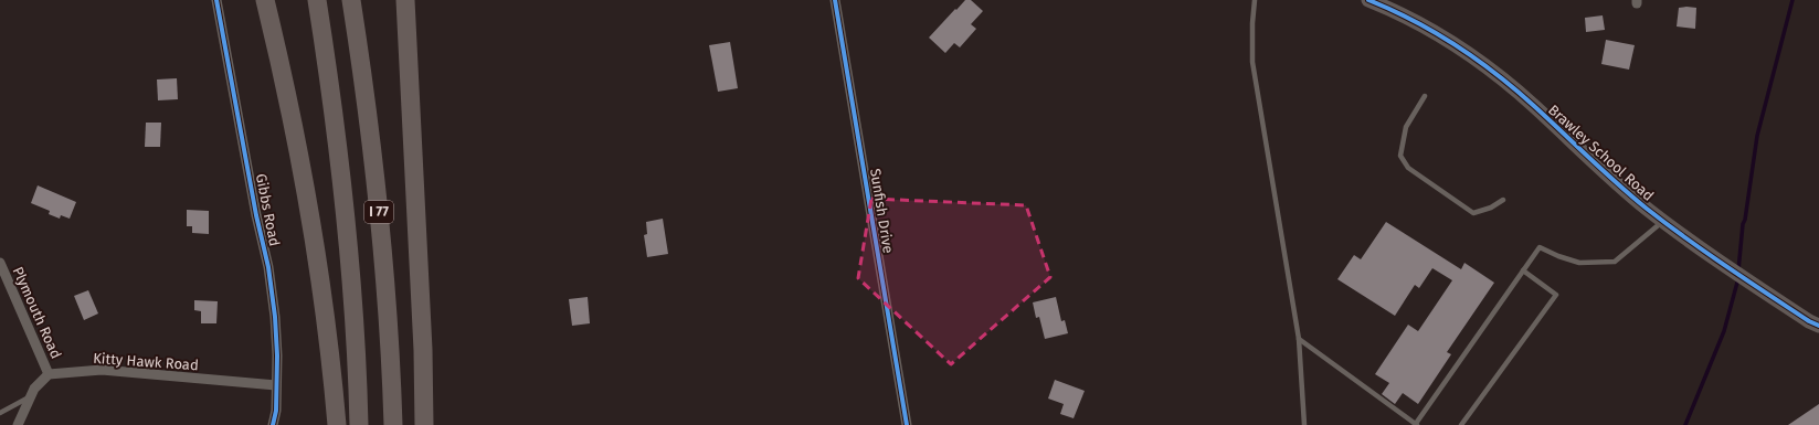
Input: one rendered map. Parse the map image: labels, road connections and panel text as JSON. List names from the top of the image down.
{
  "streets": {
    "highway": ["I 77"],
    "main road": ["Brawley School Road"],
    "street": [
      "Gibbs Road",
      "Sunfish Drive",
      "Plymouth Road",
      "Kitty Hawk Road"
    ]
  },
  "crossings": [
    ["Gibbs Road", "Kitty Hawk Road"],
    ["Plymouth Road", "Kitty Hawk Road"]
  ]
}
